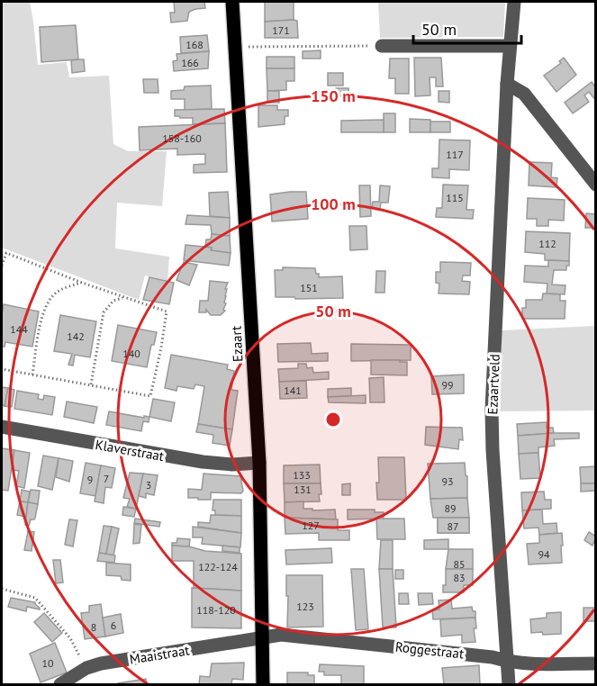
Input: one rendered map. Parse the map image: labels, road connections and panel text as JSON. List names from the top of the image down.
{
  "streets": {
    "main road": ["Ezaart"],
    "street": [
      "Ezaartveld",
      "Klaverstraat",
      "Roggestraat",
      "Maaistraat"
    ]
  },
  "crossings": [
    ["Ezaart", "Klaverstraat"],
    ["Ezaart", "Roggestraat"],
    ["Ezaart", "Maaistraat"],
    ["Ezaartveld", "Roggestraat"],
    ["Roggestraat", "Maaistraat"]
  ],
  "house_numbers": [
    "171",
    "168",
    "166",
    "158-160",
    "117",
    "115",
    "112",
    "151",
    "144",
    "142",
    "140",
    "99",
    "141",
    "133",
    "7",
    "9",
    "93",
    "3",
    "131",
    "89",
    "127",
    "87",
    "94",
    "85",
    "122-124",
    "83",
    "123",
    "118-120",
    "6",
    "8",
    "10"
  ],
  "scale_bar": "50 m",
  "rings": ["150 m", "100 m", "50 m"]
}
